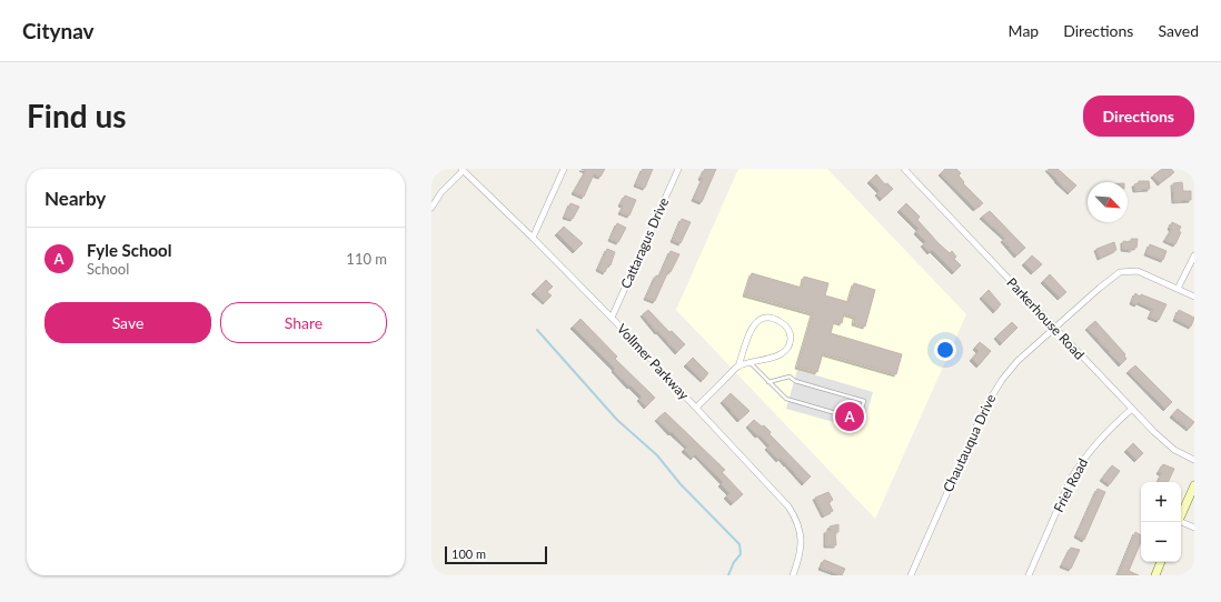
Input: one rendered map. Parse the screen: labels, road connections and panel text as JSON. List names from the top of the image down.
{
  "streets": {
    "street": [
      "Cattaragus Drive",
      "Parkerhouse Road",
      "Vollmer Parkway",
      "Chautauqua Drive",
      "Friel Road"
    ]
  },
  "crossings": [
    ["Cattaragus Drive", "Vollmer Parkway"],
    ["Parkerhouse Road", "Chautauqua Drive"],
    ["Parkerhouse Road", "Friel Road"]
  ],
  "scale_bar": "100 m",
  "north": "bottom right",
  "page": {
    "header": "Citynav",
    "nav": ["Map", "Directions", "Saved"],
    "buttons": [
      "Directions",
      ["Save", "Share"]
    ],
    "title": "Find us",
    "heading": "Nearby",
    "list": [
      {
        "mark": "A",
        "name": "Fyle School",
        "note": "School",
        "value": "110 m"
      }
    ],
    "pins": "A",
    "map_buttons": ["+", "−"],
    "scale": "100 m"
  }
}
